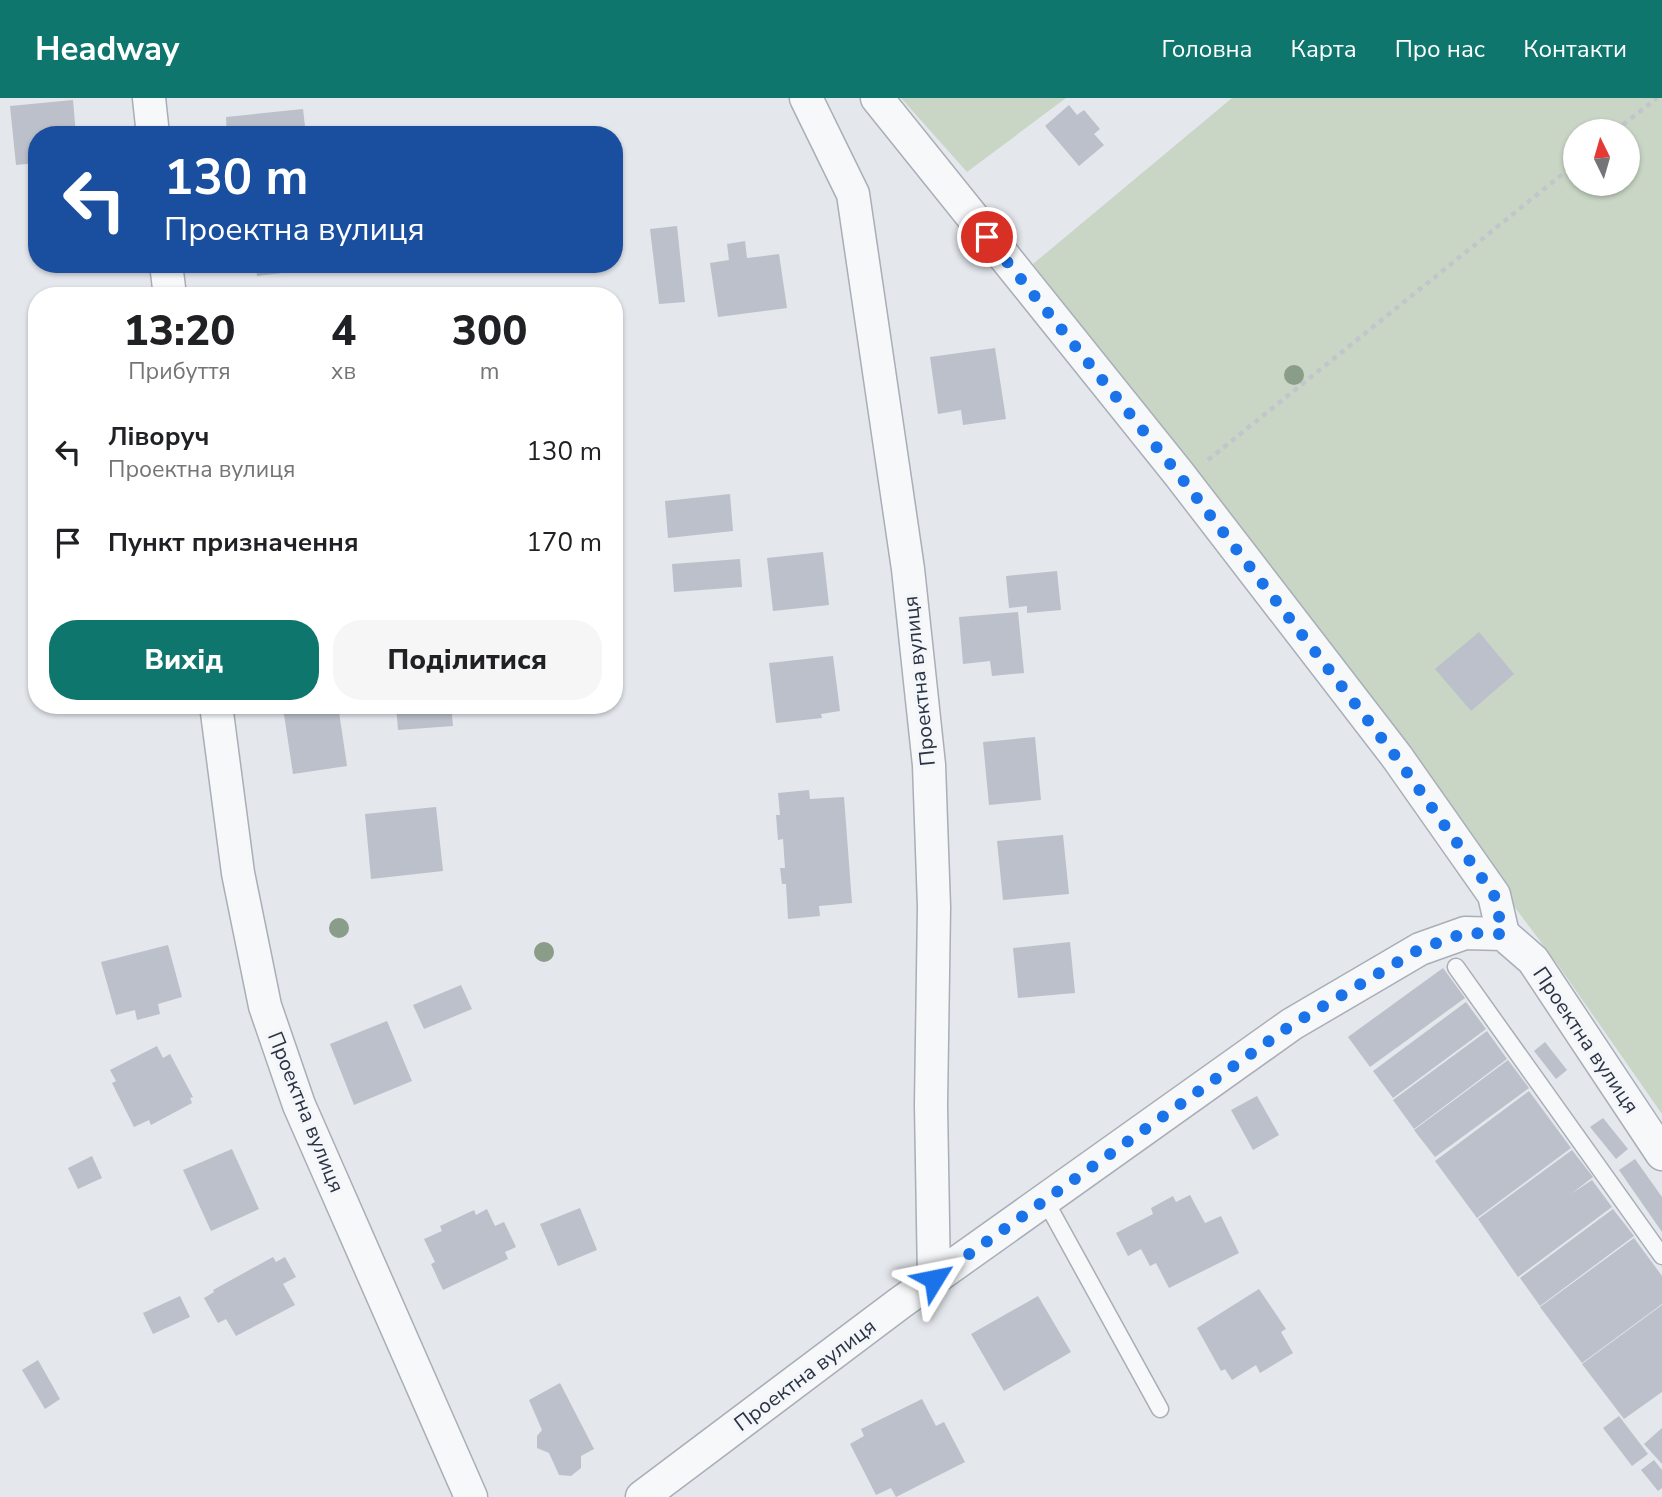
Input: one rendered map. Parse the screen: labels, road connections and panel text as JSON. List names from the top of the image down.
{
  "streets": {
    "street": ["Проектна вулиця"]
  },
  "north": "top",
  "page": {
    "header": "Headway",
    "nav": [
      "Головна",
      "Карта",
      "Про нас",
      "Контакти"
    ],
    "turn": ["130 m", "Проектна вулиця"],
    "eta": [
      "13:20",
      "Прибуття",
      "4",
      "хв",
      "300",
      "m"
    ],
    "list": [
      {
        "name": "Ліворуч",
        "note": "Проектна вулиця",
        "value": "130 m"
      },
      {
        "name": "Пункт призначення",
        "value": "170 m"
      }
    ],
    "buttons": ["Вихід", "Поділитися"]
  }
}
